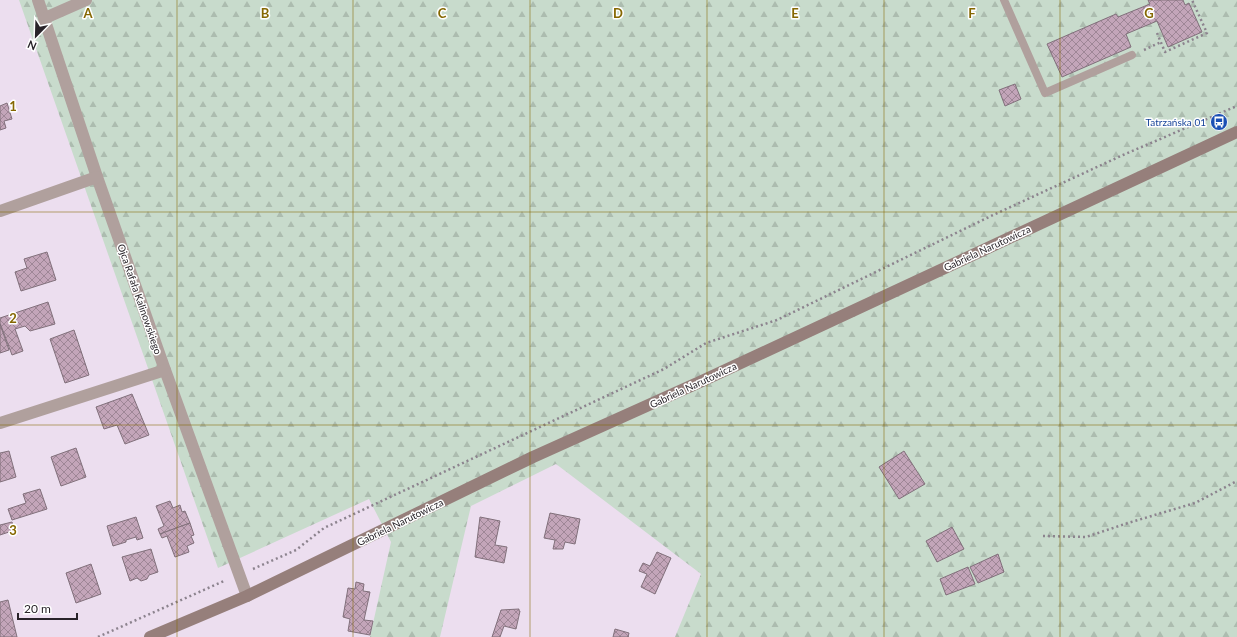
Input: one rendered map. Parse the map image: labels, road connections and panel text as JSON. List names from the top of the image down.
{
  "streets": {
    "street": ["Gabriela Narutowicza", "Ojca Rafała Kalinowskiego"]
  },
  "crossings": [
    ["Gabriela Narutowicza", "Ojca Rafała Kalinowskiego"]
  ],
  "places": {
    "bus stop": ["Tatrzańska 01"]
  },
  "scale_bar": "20 m",
  "north": "bottom left",
  "grid": {
    "columns": [
      "A",
      "B",
      "C",
      "D",
      "E",
      "F",
      "G"
    ],
    "rows": ["1", "2", "3"]
  }
}
